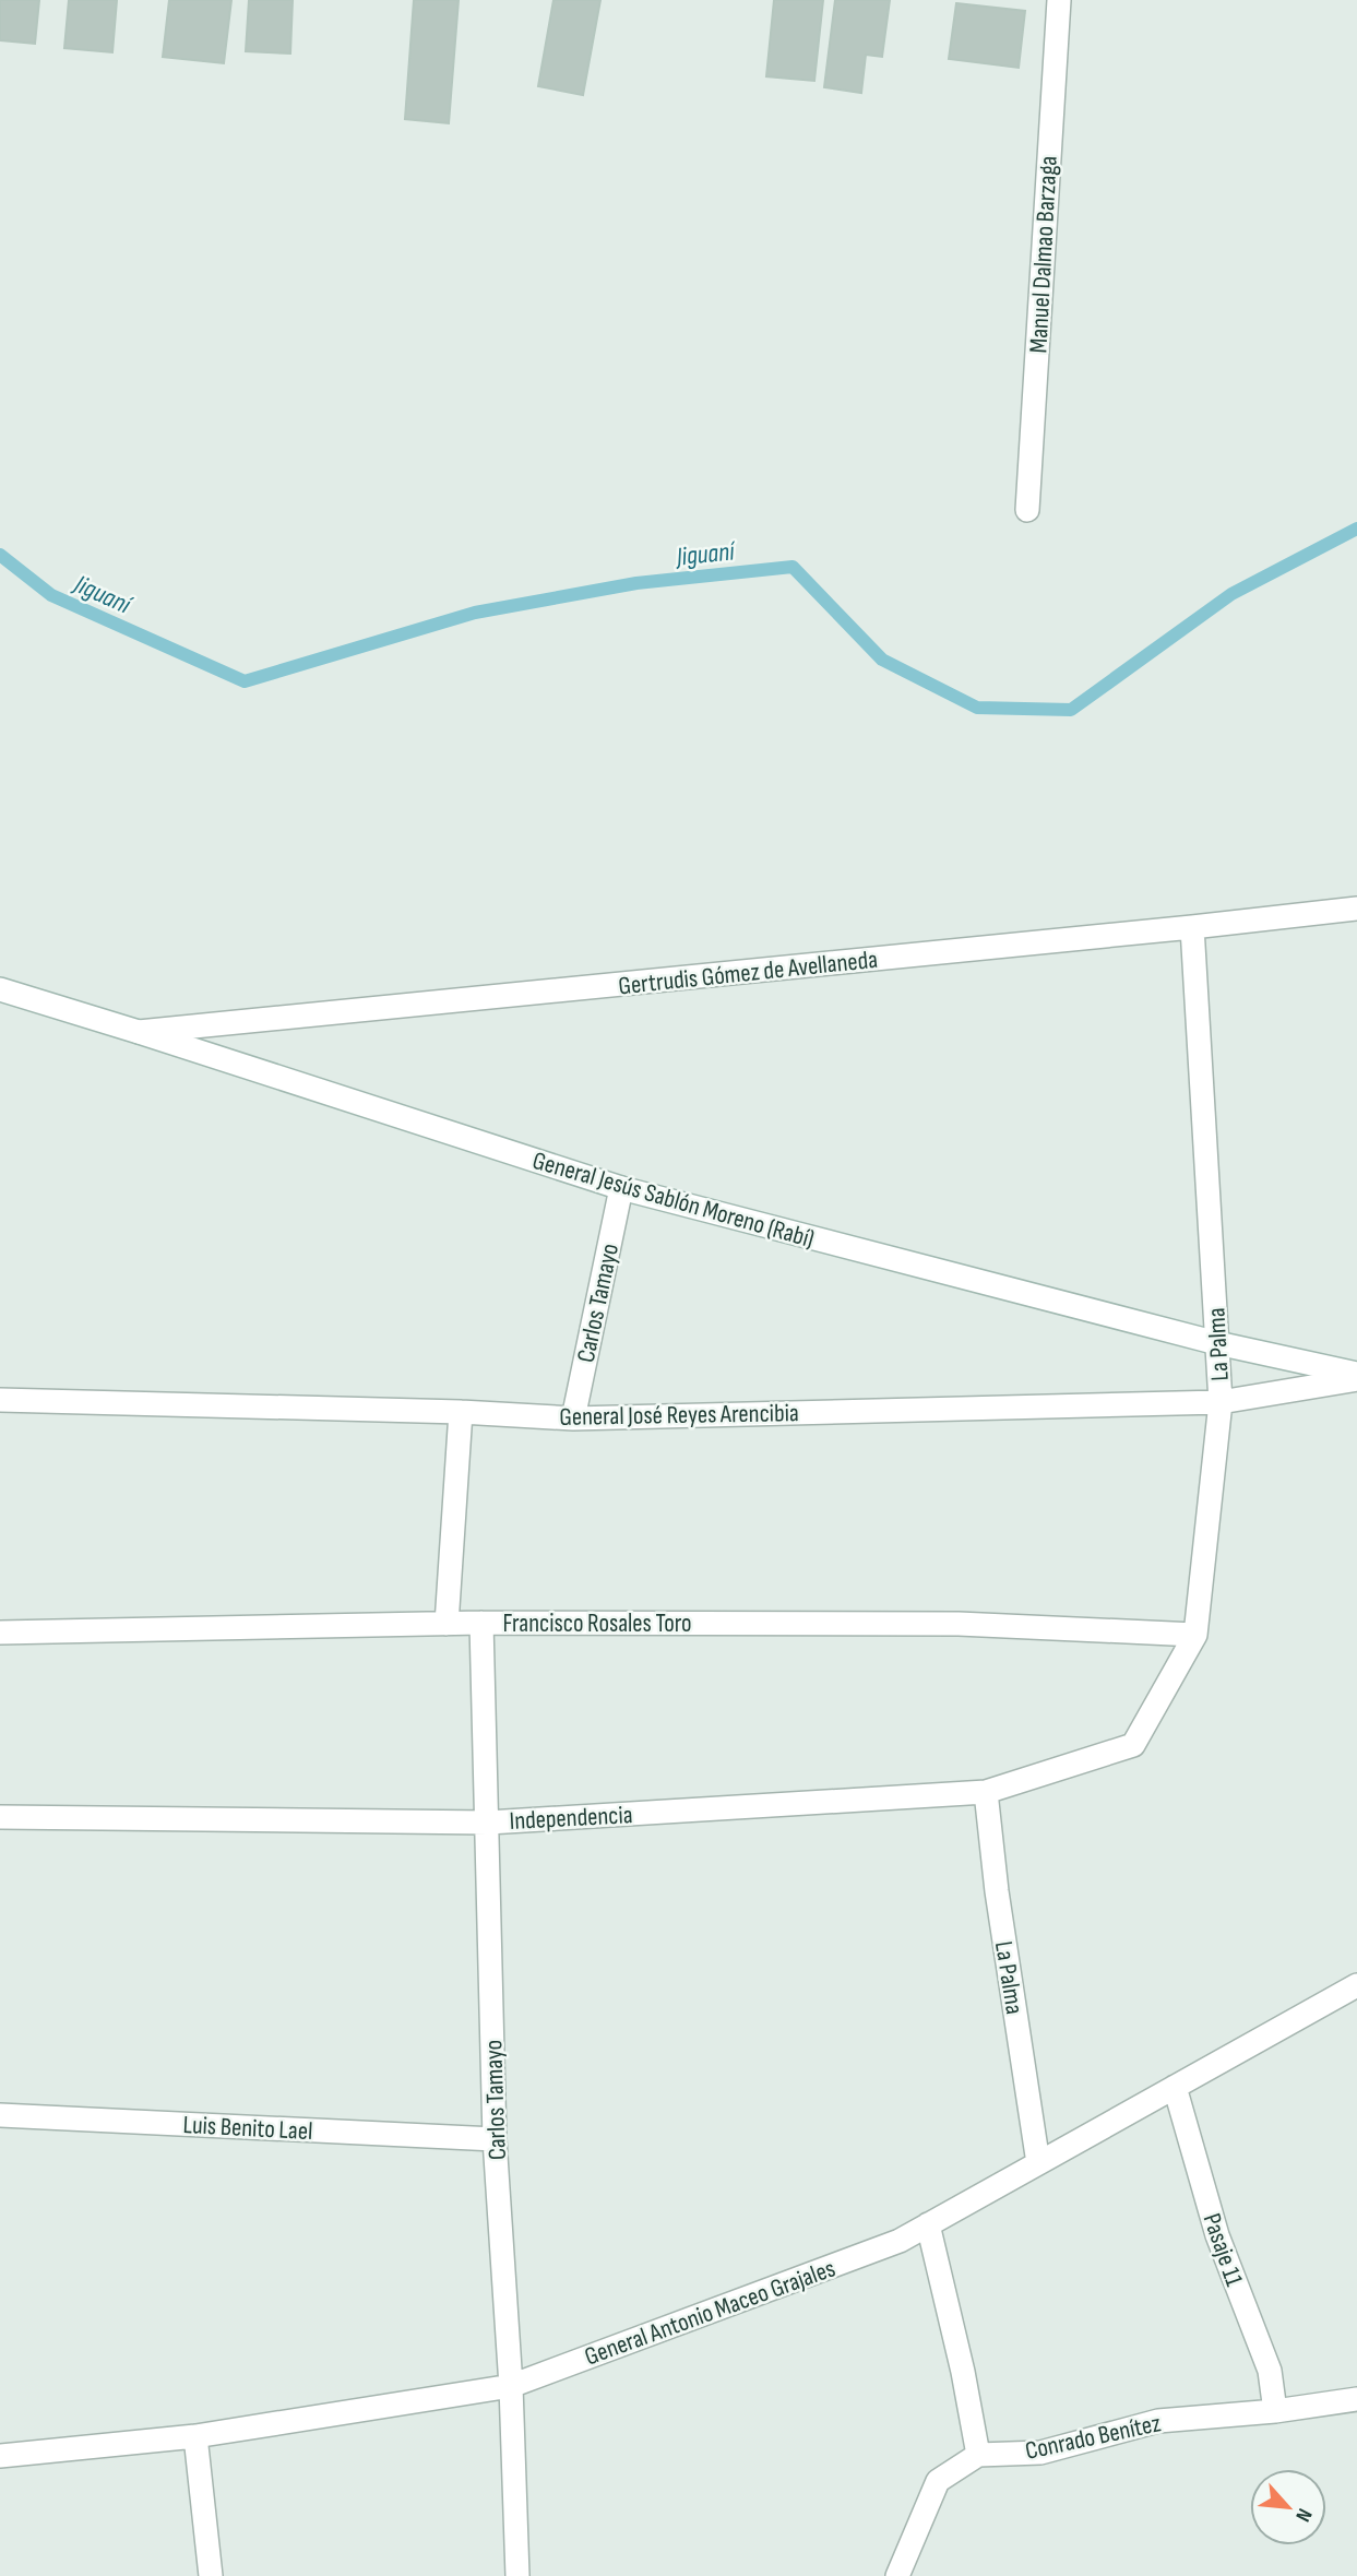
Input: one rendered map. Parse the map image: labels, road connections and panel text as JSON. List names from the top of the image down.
{
  "streets": {
    "street": [
      "Manuel Dalmao Barzaga",
      "Gertrudis Gómez de Avellaneda",
      "General Jesús Sablón Moreno (Rabí)",
      "Carlos Tamayo",
      "La Palma",
      "General José Reyes Arencibia",
      "Francisco Rosales Toro",
      "Independencia",
      "Luis Benito Lael",
      "Pasaje 11",
      "General Antonio Maceo Grajales",
      "Conrado Benítez"
    ]
  },
  "crossings": [
    ["Gertrudis Gómez de Avellaneda", "General Jesús Sablón Moreno (Rabí)"],
    ["Gertrudis Gómez de Avellaneda", "La Palma"],
    ["General Jesús Sablón Moreno (Rabí)", "Carlos Tamayo"],
    ["General Jesús Sablón Moreno (Rabí)", "La Palma"],
    ["General Jesús Sablón Moreno (Rabí)", "General José Reyes Arencibia"],
    ["Carlos Tamayo", "General José Reyes Arencibia"],
    ["Carlos Tamayo", "Francisco Rosales Toro"],
    ["Carlos Tamayo", "Independencia"],
    ["Carlos Tamayo", "Luis Benito Lael"],
    ["Carlos Tamayo", "General Antonio Maceo Grajales"],
    ["La Palma", "General José Reyes Arencibia"],
    ["La Palma", "Francisco Rosales Toro"],
    ["La Palma", "Independencia"],
    ["La Palma", "General Antonio Maceo Grajales"],
    ["Pasaje 11", "General Antonio Maceo Grajales"],
    ["Pasaje 11", "Conrado Benítez"]
  ],
  "water": ["Jiguaní"],
  "north": "bottom right"
}
